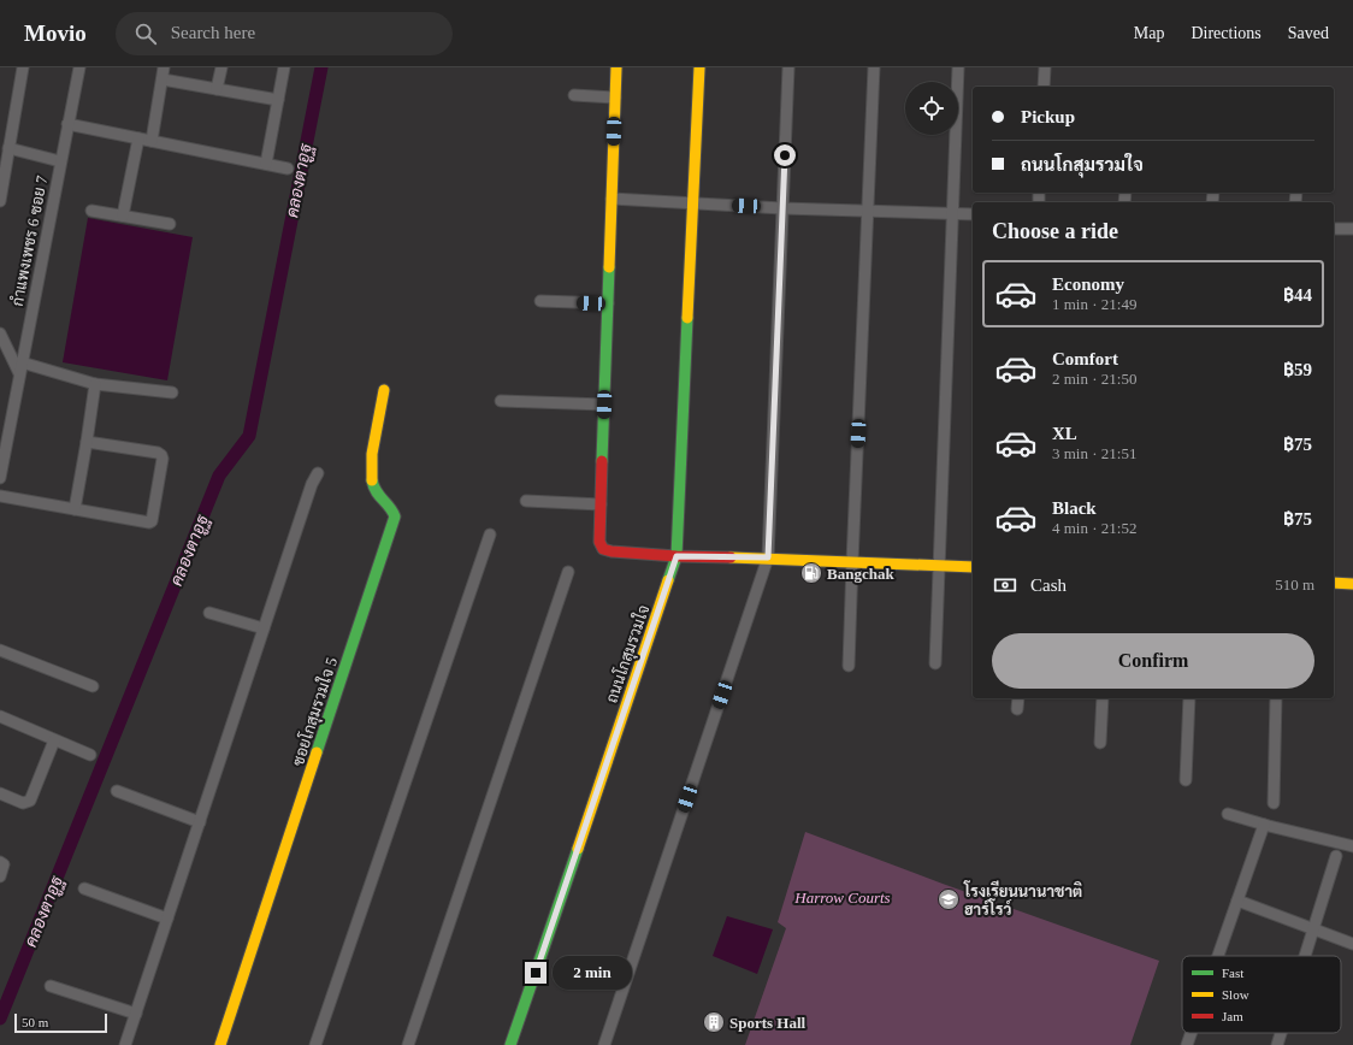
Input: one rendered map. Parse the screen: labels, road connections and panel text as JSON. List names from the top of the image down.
{
  "streets": {
    "street": ["กำแพงเพชร 6 ซอย 7", "ถนนโกสุมรวมใจ", "ซอยโกสุมรวมใจ 5"]
  },
  "water": ["คลองตาอูฐ"],
  "parks": ["Harrow Courts"],
  "places": {
    "fuel station": ["Bangchak"],
    "school or university": ["โรงเรียนนานาชาติ ฮาร์โรว์"],
    "building": ["Sports Hall"]
  },
  "legend": ["Fast", "Slow", "Jam"],
  "scale_bar": "50 m",
  "page": {
    "header": "Movio",
    "search": "Search here",
    "nav": ["Map", "Directions", "Saved"],
    "banner": ["Pickup", "ถนนโกสุมรวมใจ"],
    "heading": "Choose a ride",
    "list": [
      {
        "name": "Economy",
        "note": "1 min · 21:49",
        "value": "฿44"
      },
      {
        "name": "Comfort",
        "note": "2 min · 21:50",
        "value": "฿59"
      },
      {
        "name": "XL",
        "note": "3 min · 21:51",
        "value": "฿75"
      },
      {
        "name": "Black",
        "note": "4 min · 21:52",
        "value": "฿75"
      }
    ],
    "pay": ["Cash", "510 m"],
    "buttons": "Confirm",
    "bubble": "2 min",
    "scale": "50 m"
  }
}
